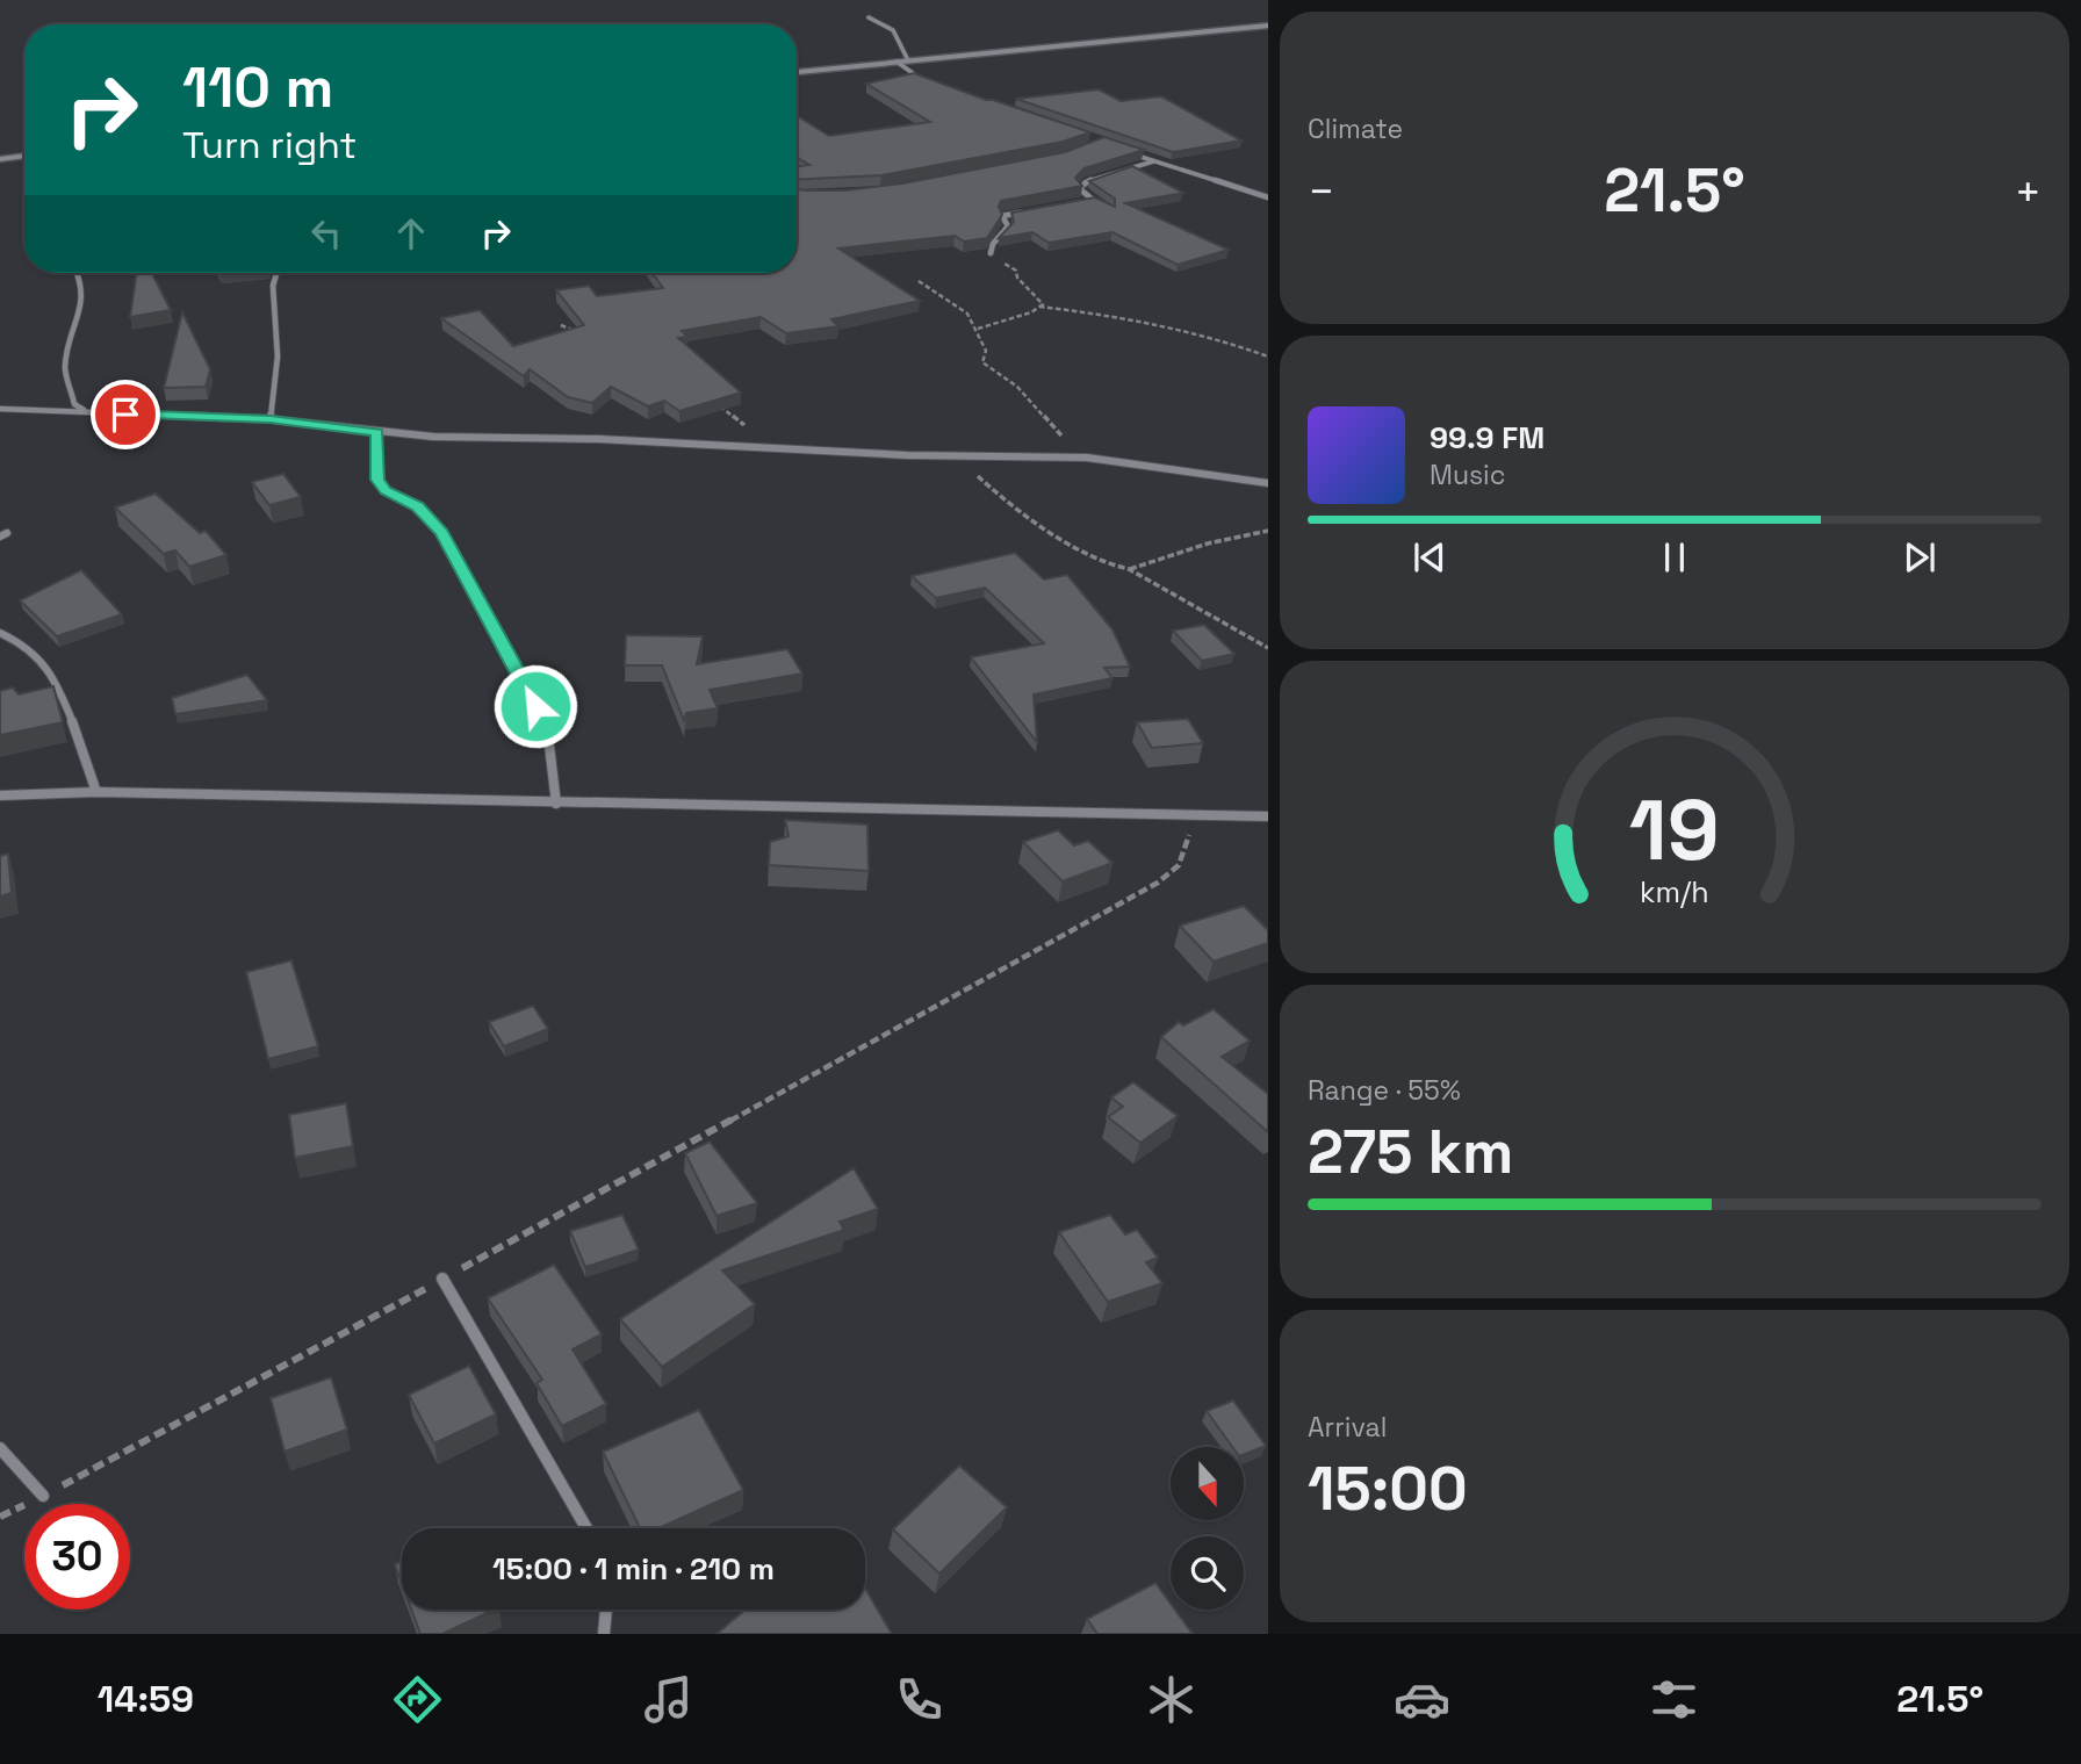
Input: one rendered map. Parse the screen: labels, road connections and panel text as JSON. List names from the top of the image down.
{
  "north": "bottom",
  "page": {
    "tile": [
      "Climate",
      ["Range · 55%", "275 km"],
      ["Arrival", "15:00"]
    ],
    "turn": ["110 m", "Turn right"],
    "heat": ["−", "21.5°", "+"],
    "song": ["99.9 FM", "Music"],
    "limit": "30",
    "trip": "15:00 · 1 min · 210 m",
    "tabs": ["14:59", "21.5°"],
    "gauge": ["19", "km/h"]
  }
}
